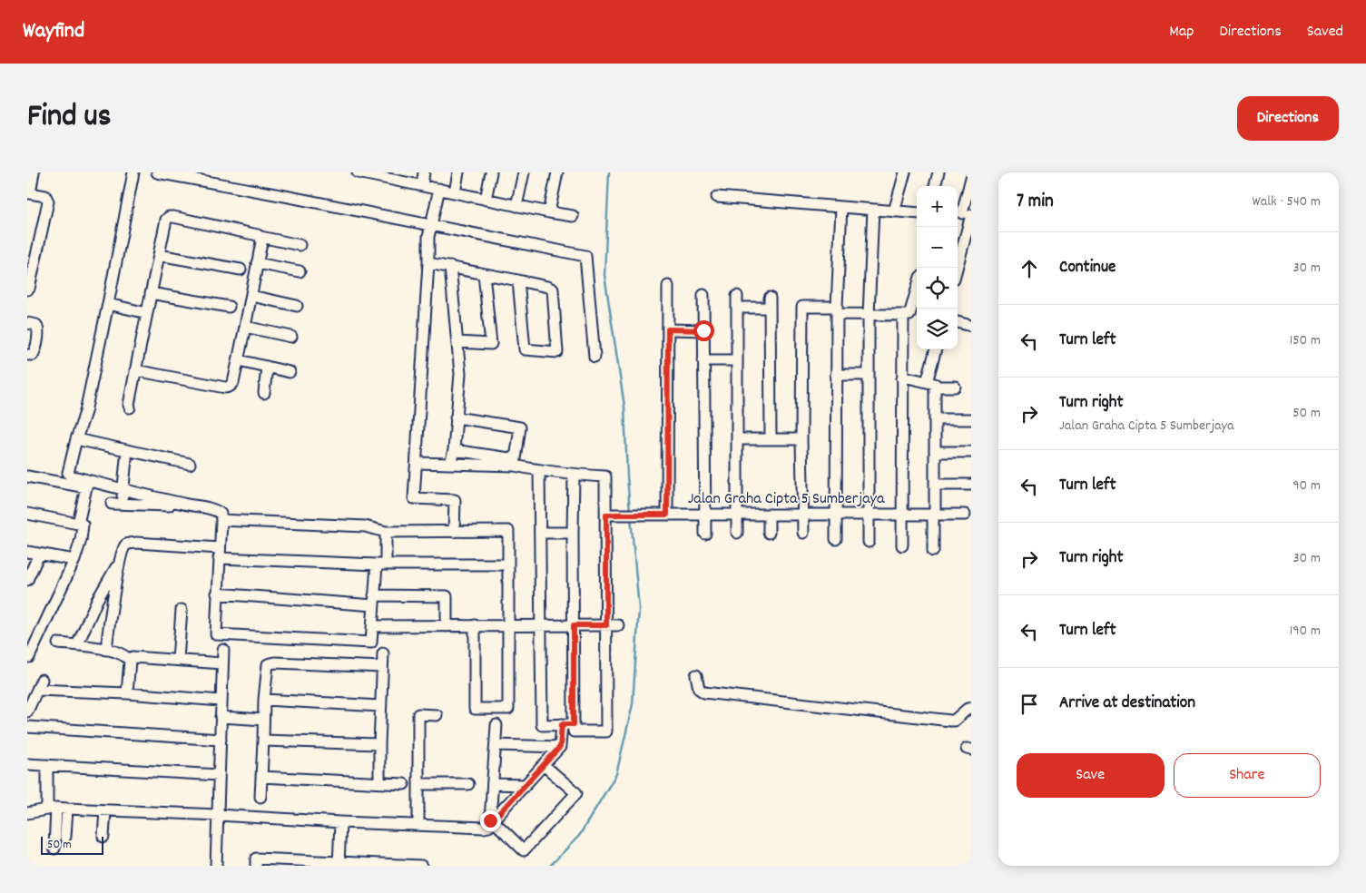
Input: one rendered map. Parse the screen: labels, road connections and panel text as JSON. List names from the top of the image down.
{
  "streets": {
    "street": ["Jalan Graha Cipta 5 Sumberjaya"]
  },
  "scale_bar": "50 m",
  "page": {
    "header": "Wayfind",
    "nav": ["Map", "Directions", "Saved"],
    "title": "Find us",
    "buttons": [
      "Directions",
      ["Save", "Share"]
    ],
    "heading": ["7 min", "Walk · 540 m"],
    "map_buttons": ["+", "−"],
    "list": [
      ["Continue", "30 m"],
      ["Turn left", "150 m"],
      ["Turn right", "Jalan Graha Cipta 5 Sumberjaya", "50 m"],
      ["Turn left", "90 m"],
      ["Turn right", "30 m"],
      ["Turn left", "190 m"],
      "Arrive at destination"
    ],
    "scale": "50 m"
  }
}
